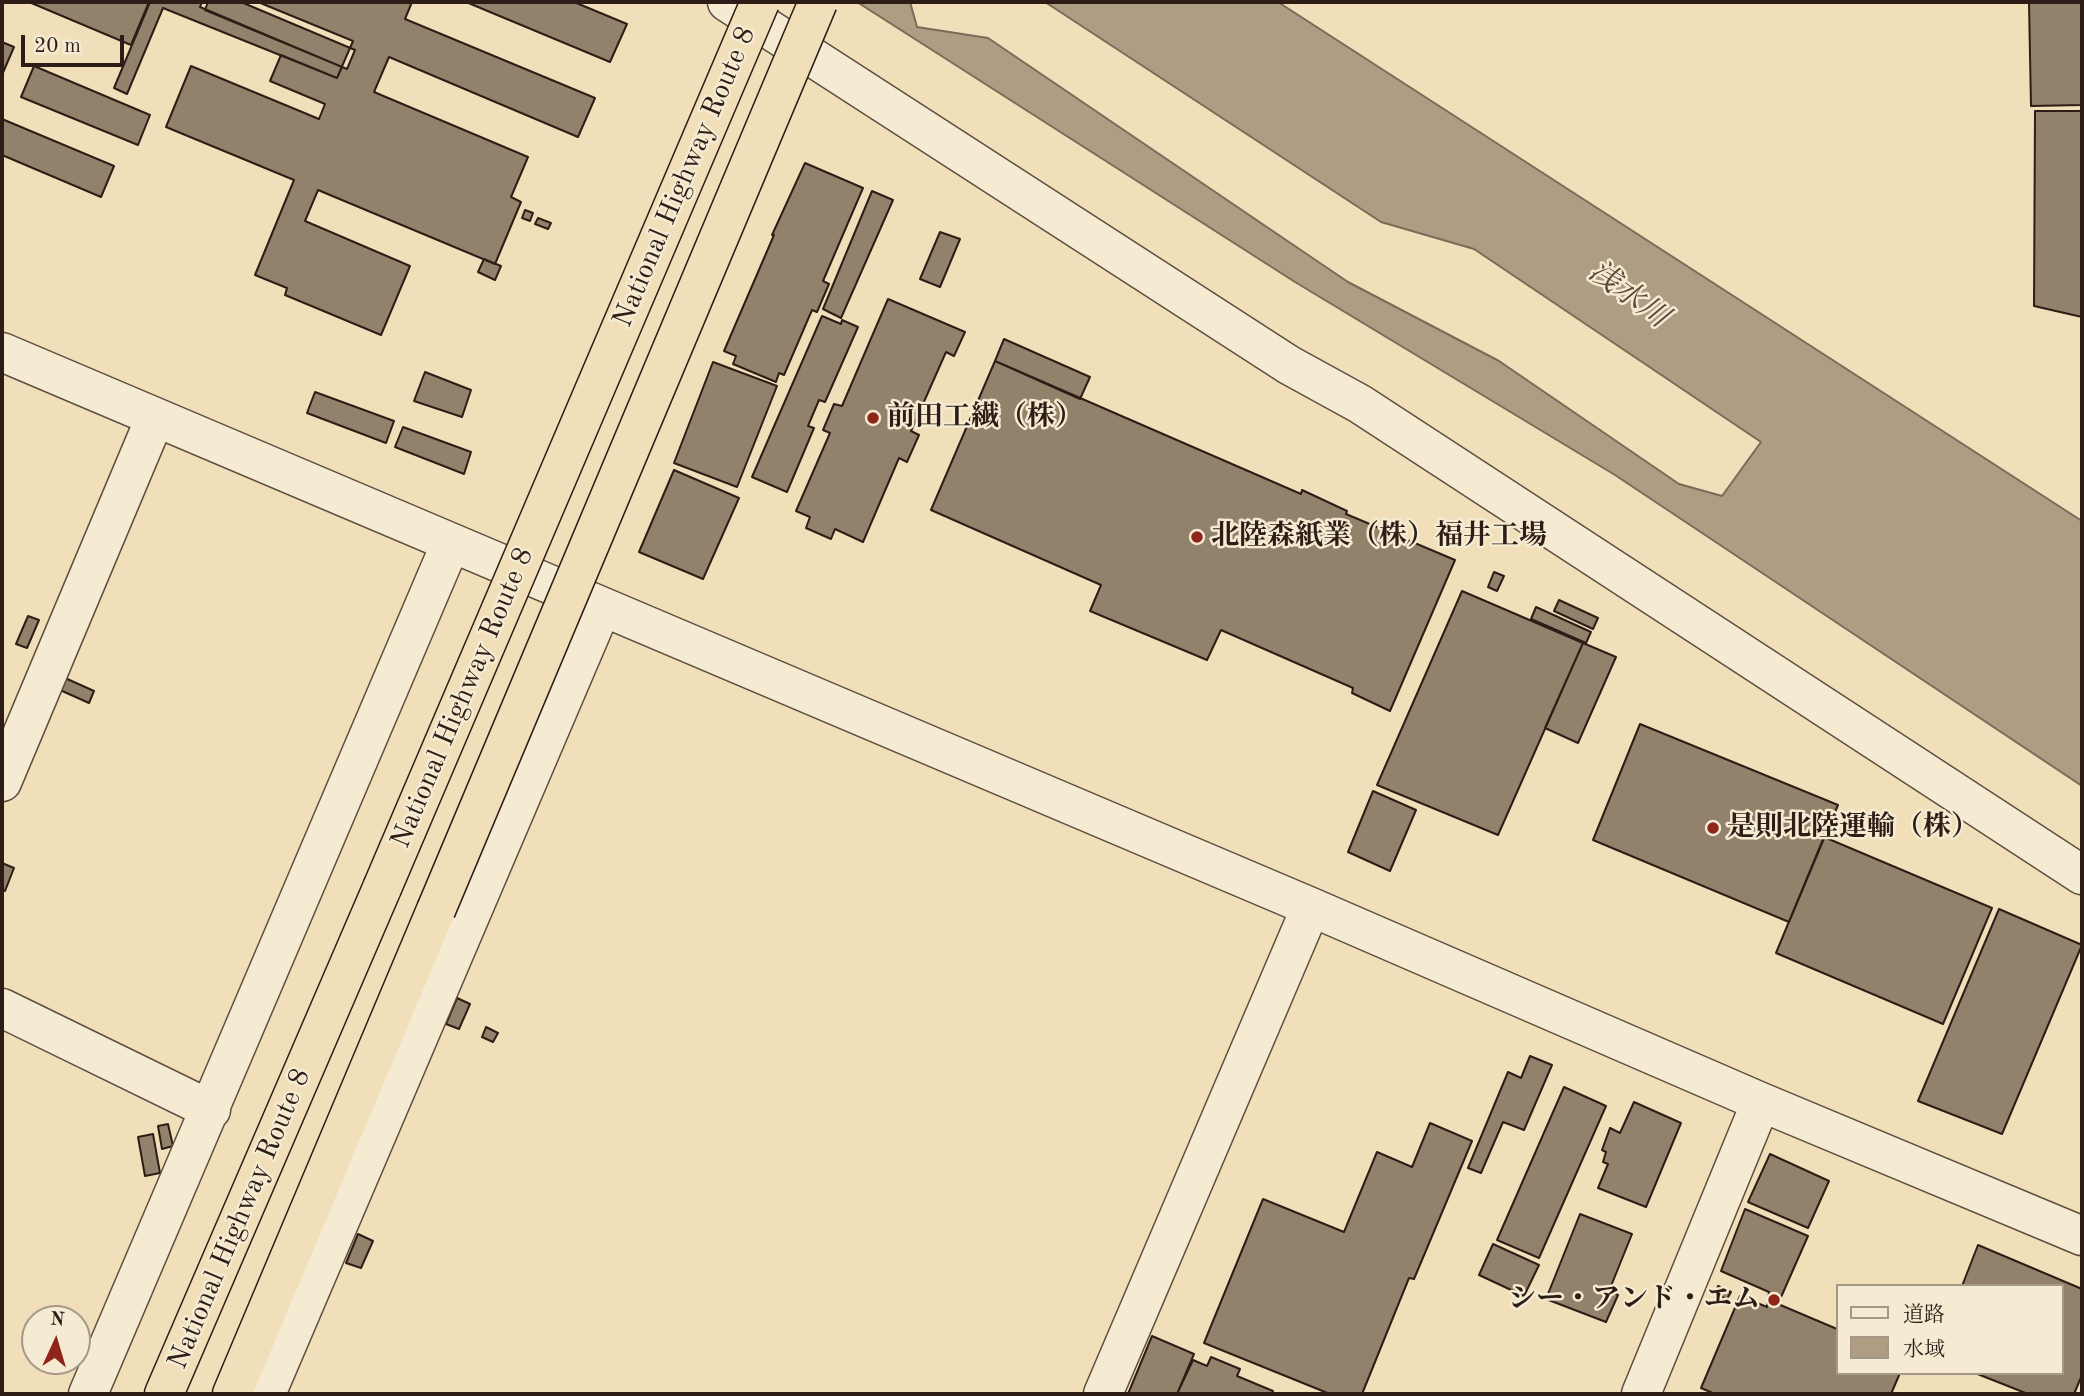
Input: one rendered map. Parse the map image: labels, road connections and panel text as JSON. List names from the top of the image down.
{
  "streets": {
    "highway": ["National Highway Route 8"]
  },
  "water": ["浅水川"],
  "places": [
    "前田工繊（株）",
    "北陸森紙業（株）福井工場",
    "是則北陸運輸（株）",
    "シー・アンド・エム"
  ],
  "legend": ["道路", "水域"],
  "scale_bar": "20 m",
  "north": "top"
}
